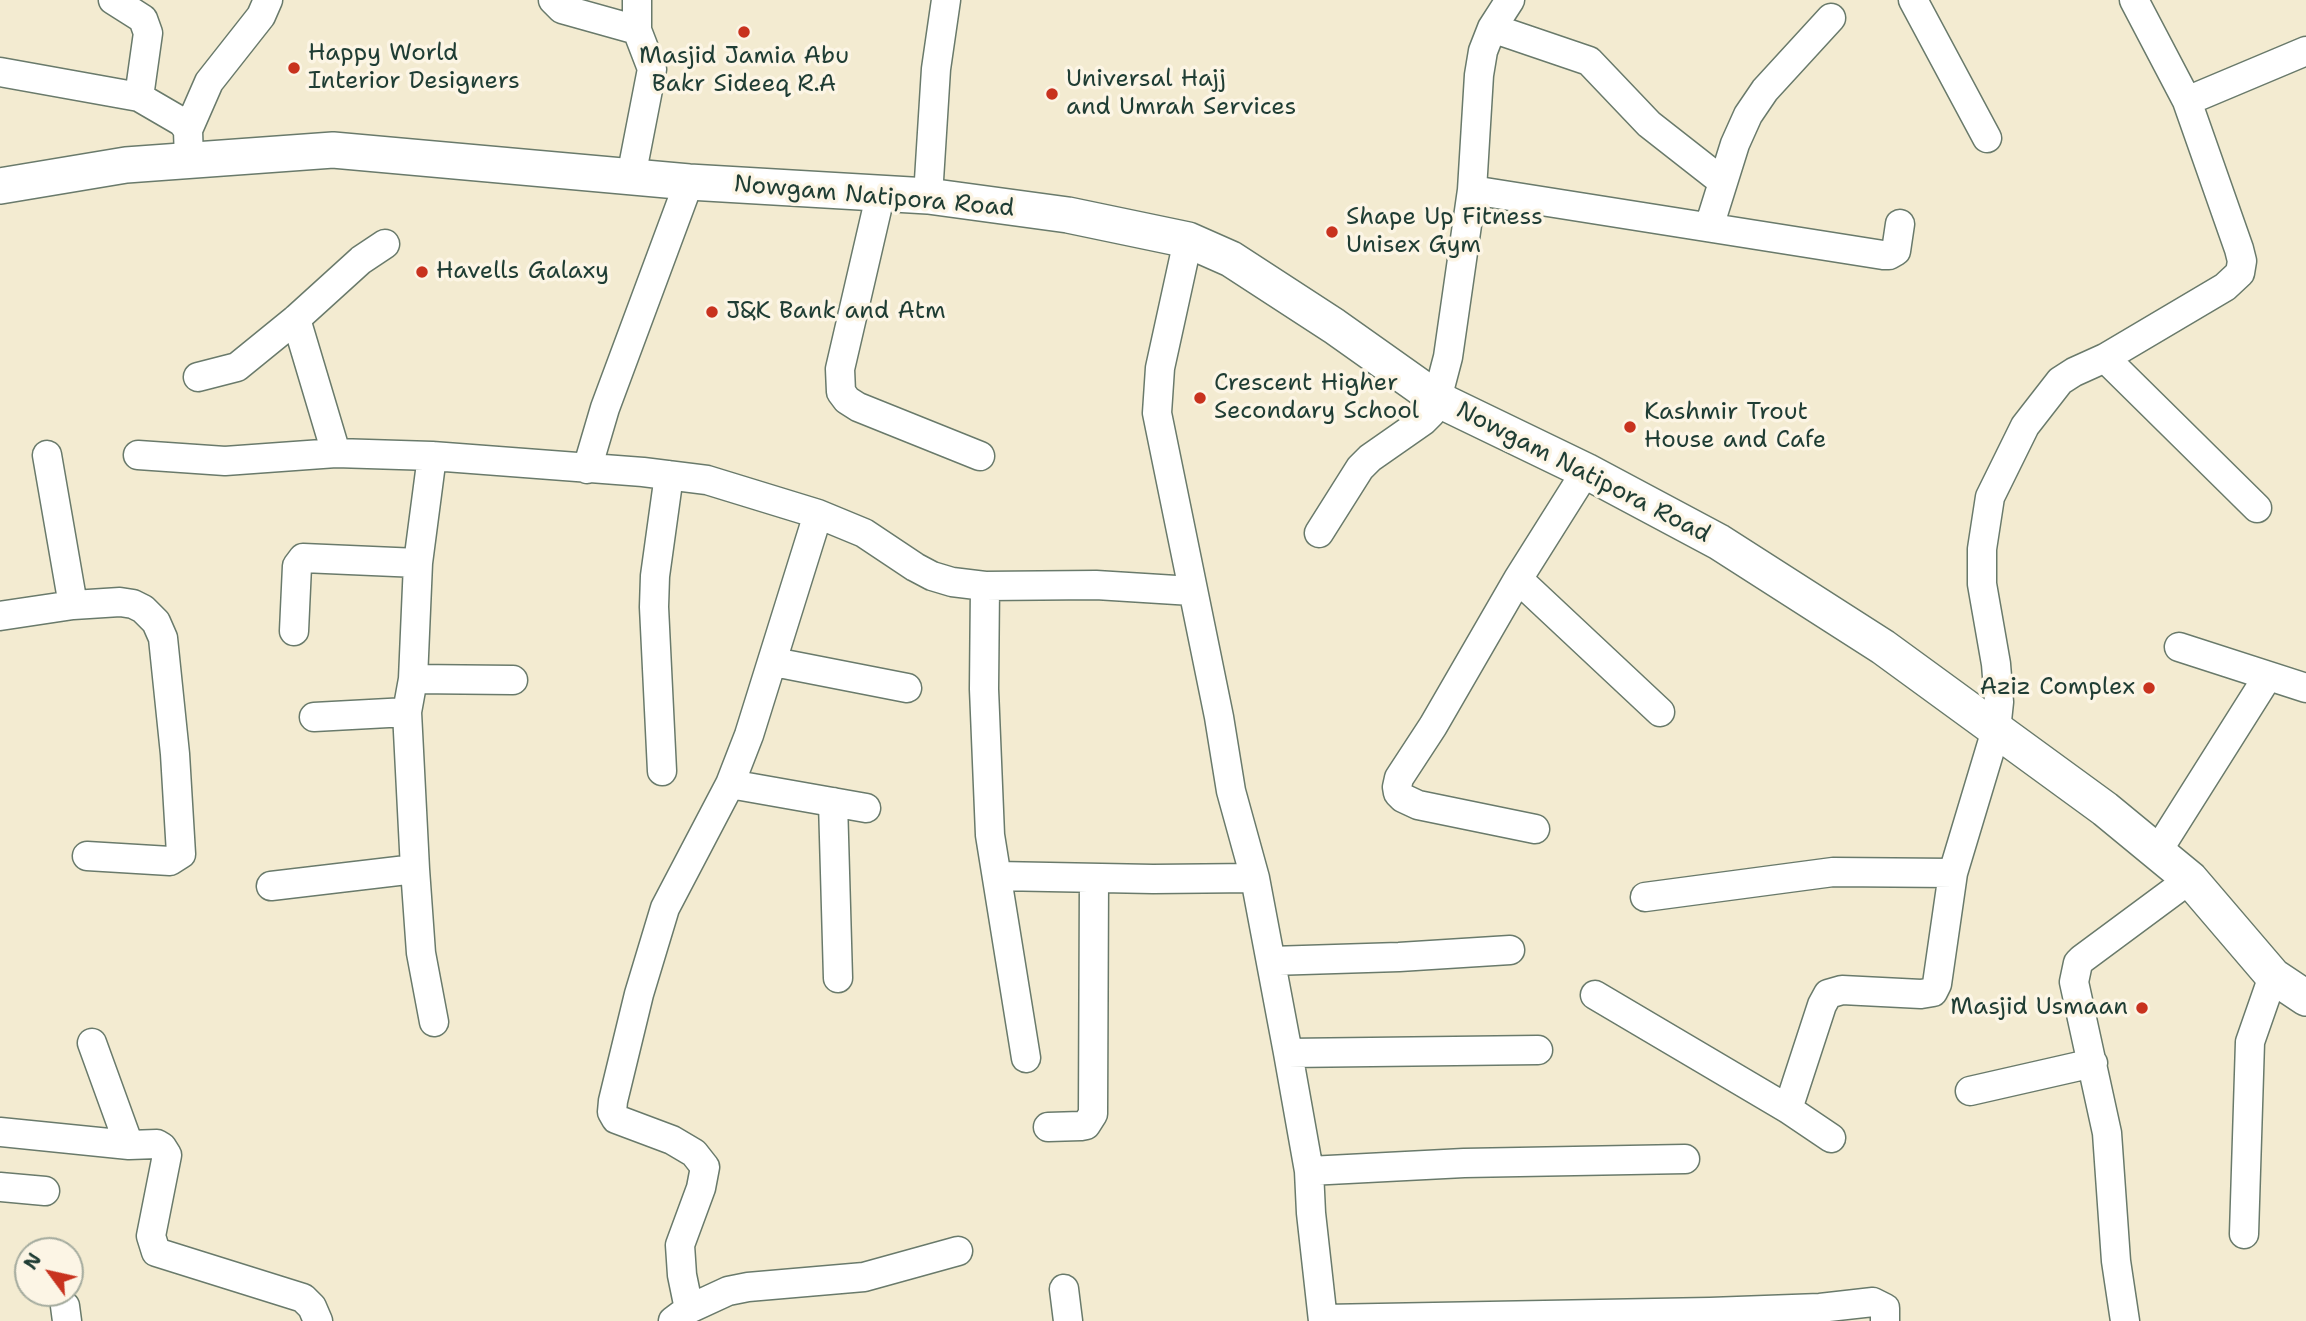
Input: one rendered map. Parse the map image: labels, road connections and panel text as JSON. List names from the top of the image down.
{
  "streets": {
    "main road": ["Nowgam Natipora Road"]
  },
  "places": [
    "Masjid Jamia Abu Bakr Sideeq R.A",
    "Happy World Interior Designers",
    "Universal Hajj and Umrah Services",
    "Shape Up Fitness Unisex Gym",
    "Havells Galaxy",
    "J&K Bank and Atm",
    "Crescent Higher Secondary School",
    "Kashmir Trout House and Cafe",
    "Aziz Complex",
    "Masjid Usmaan"
  ],
  "north": "top left"
}
